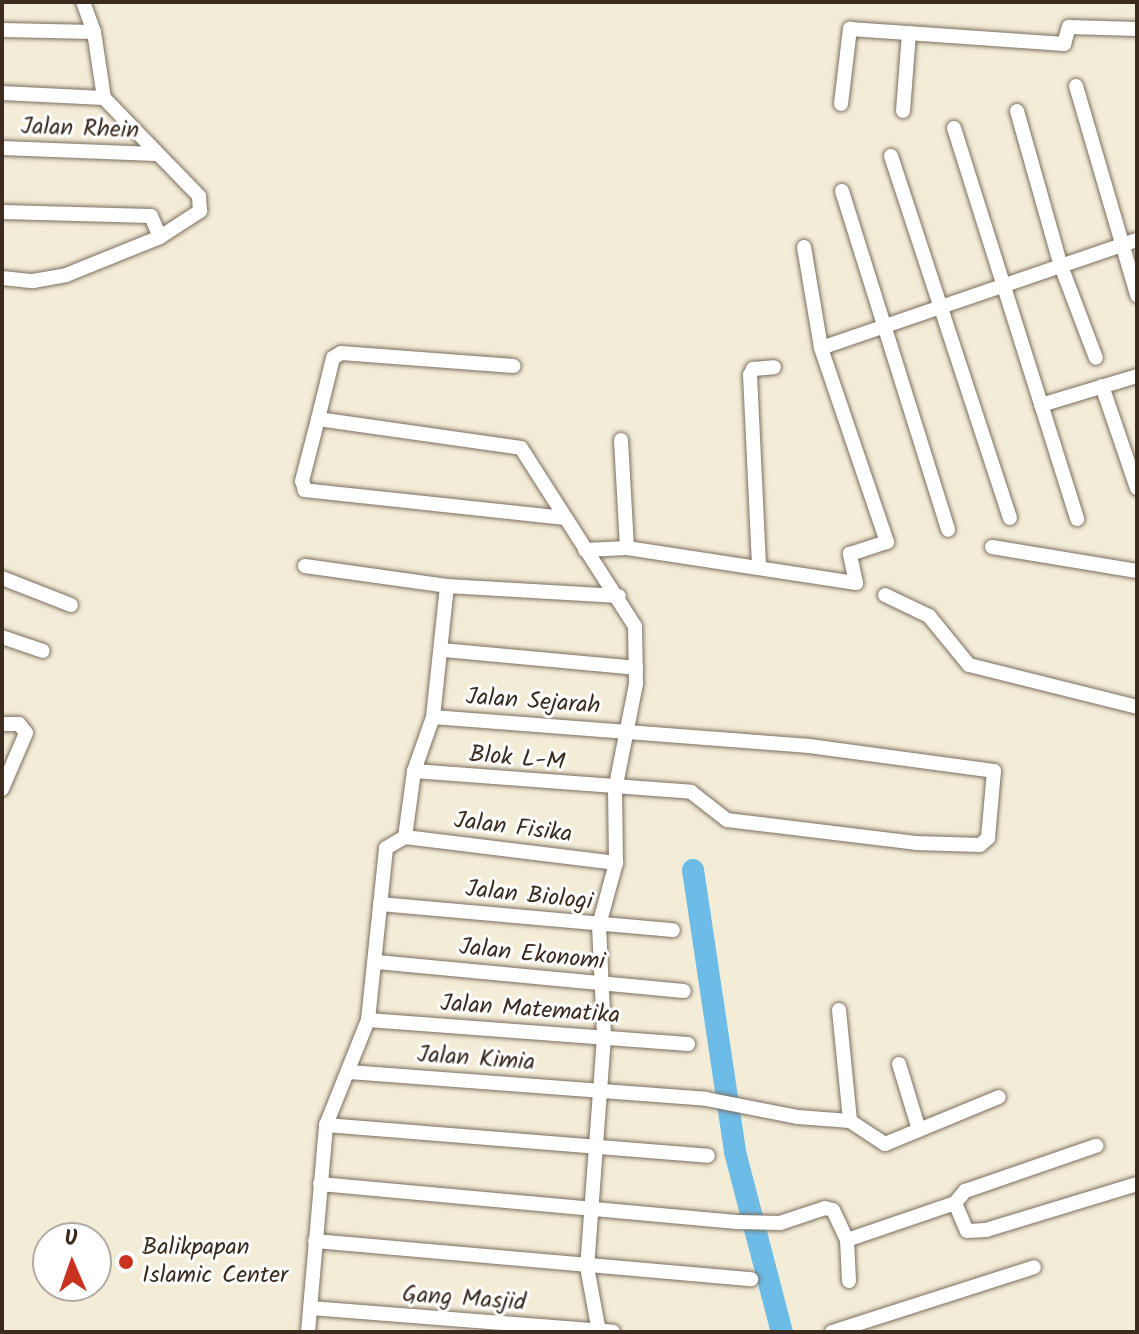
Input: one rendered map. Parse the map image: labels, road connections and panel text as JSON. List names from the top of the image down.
{
  "streets": {
    "street": [
      "Jalan Rhein",
      "Jalan Sejarah",
      "Blok L-M",
      "Jalan Fisika",
      "Jalan Biologi",
      "Jalan Ekonomi",
      "Jalan Matematika",
      "Jalan Kimia",
      "Gang Masjid"
    ]
  },
  "crossings": [
    ["Jalan Sejarah", "Blok L-M"]
  ],
  "places": ["Balikpapan Islamic Center"],
  "north": "top"
}
